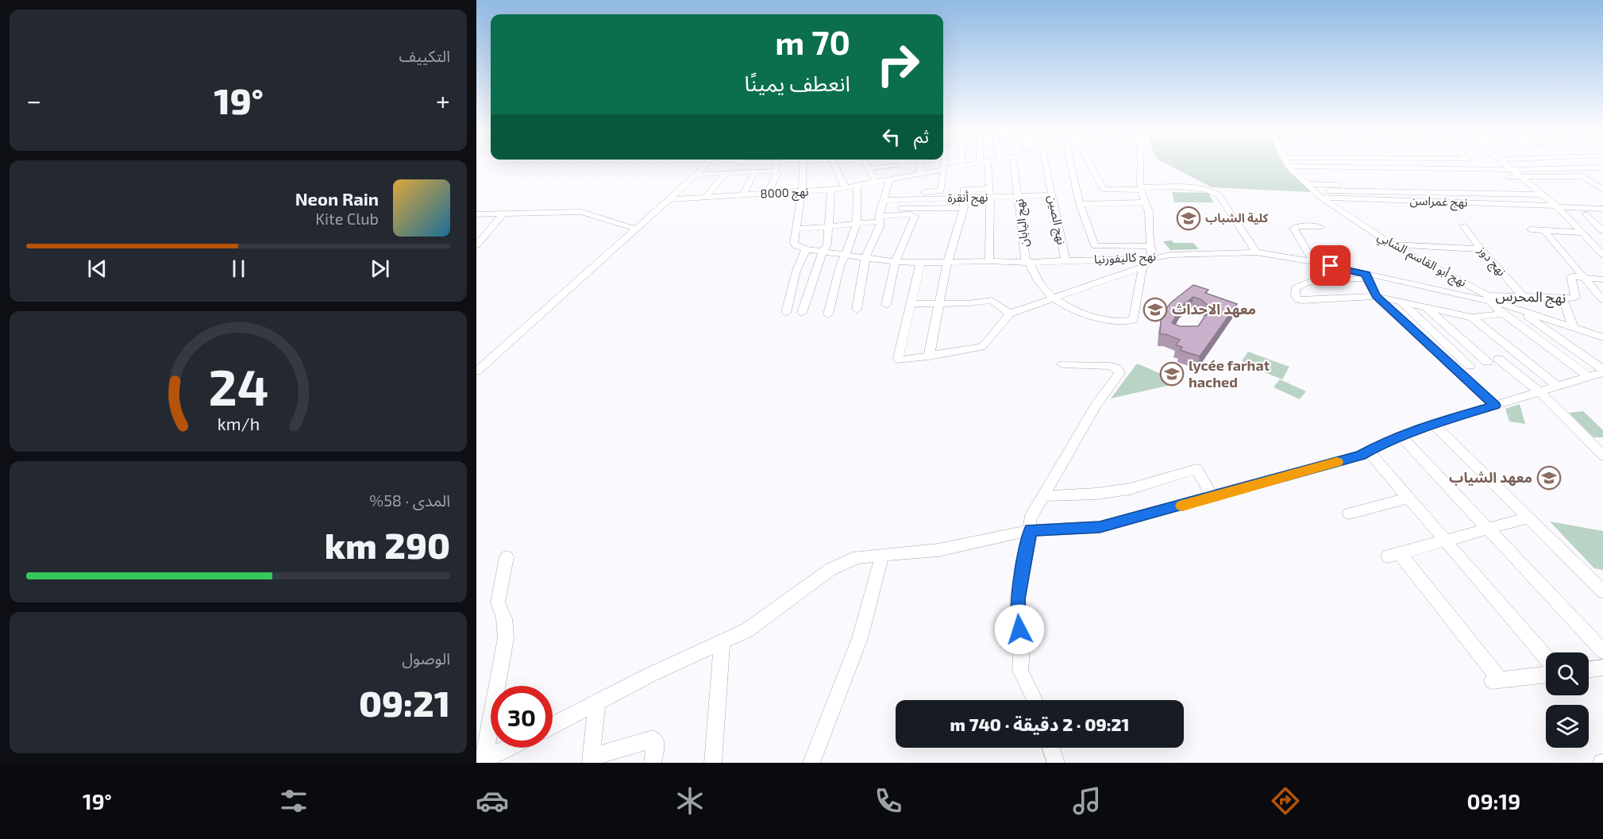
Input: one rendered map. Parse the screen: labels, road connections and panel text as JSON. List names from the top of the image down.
{
  "streets": {
    "street": [
      "نهج 8000",
      "نهج أنقرة",
      "نهج غمراسن",
      "نهج الصين",
      "نهج اليابان",
      "نهح كاليفورنيا",
      "نهج أبو القاسم الشابي",
      "نهج دوز",
      "نهج المحرس"
    ]
  },
  "crossings": [
    ["نهج أنقرة", "نهج الصين"],
    ["نهج أنقرة", "نهج اليابان"],
    ["نهج غمراسن", "نهج أبو القاسم الشابي"],
    ["نهج الصين", "نهح كاليفورنيا"],
    ["نهج اليابان", "نهح كاليفورنيا"],
    ["نهح كاليفورنيا", "نهج أبو القاسم الشابي"],
    ["نهح كاليفورنيا", "نهج المحرس"],
    ["نهج أبو القاسم الشابي", "نهج المحرس"],
    ["نهج دوز", "نهج المحرس"]
  ],
  "places": {
    "school or university": [
      "كلية الشباب",
      "معهد الاحداث",
      "lycée farhat hached",
      "معهد الشياب"
    ]
  },
  "page": {
    "tile": [
      "التكييف",
      ["المدى · 58%", "290 km"],
      ["الوصول", "09:21"]
    ],
    "turn": ["70 m", "انعطف يمينًا"],
    "heat": ["−", "19°", "+"],
    "then": "ثم",
    "song": ["Neon Rain", "Kite Club"],
    "limit": "30",
    "trip": "09:21 · 2 دقيقة · 740 m",
    "tabs": ["09:19", "19°"],
    "gauge": ["24", "km/h"]
  }
}
